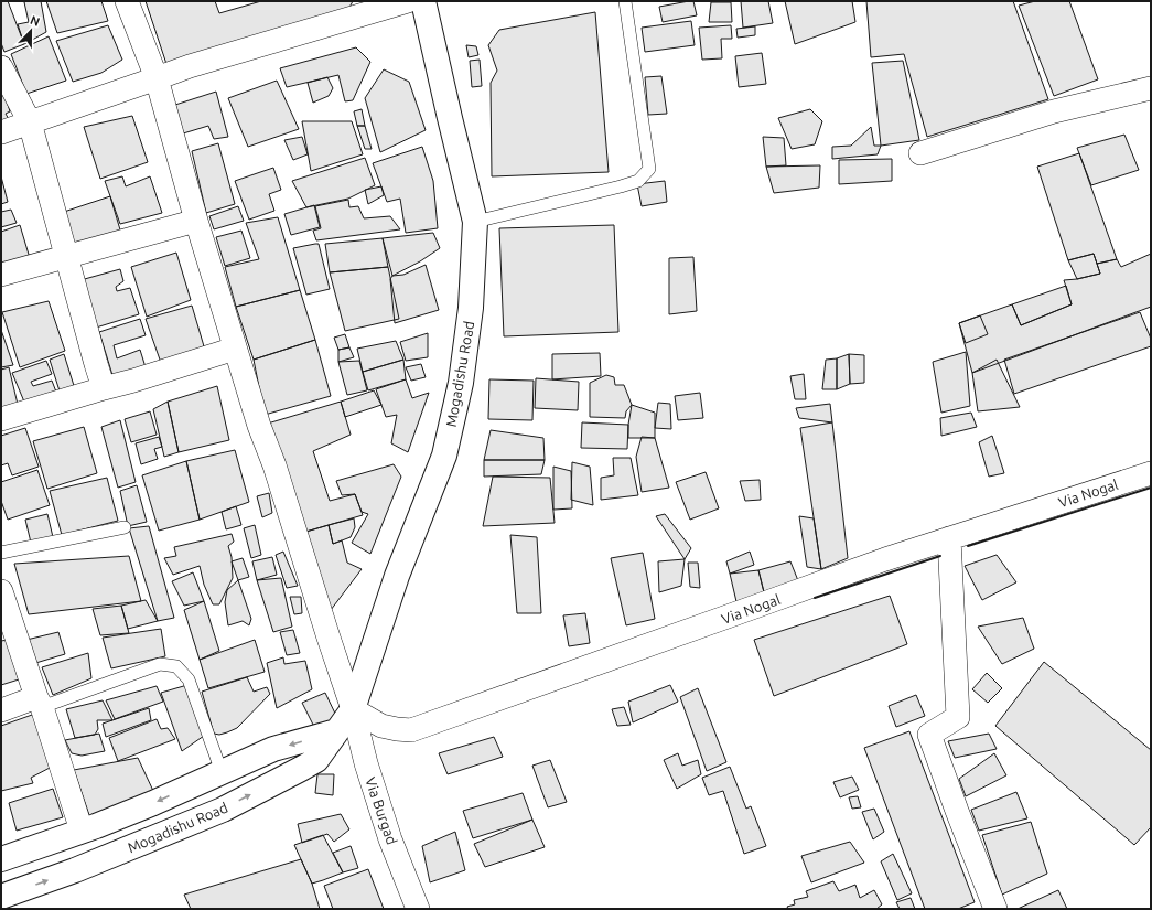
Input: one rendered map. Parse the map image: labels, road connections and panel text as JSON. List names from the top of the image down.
{
  "streets": {
    "highway": ["Mogadishu Road"],
    "street": ["Via Nogal", "Via Burgad"]
  },
  "crossings": [
    ["Mogadishu Road", "Via Nogal"],
    ["Mogadishu Road", "Via Burgad"],
    ["Via Nogal", "Via Burgad"]
  ],
  "north": "top"
}
